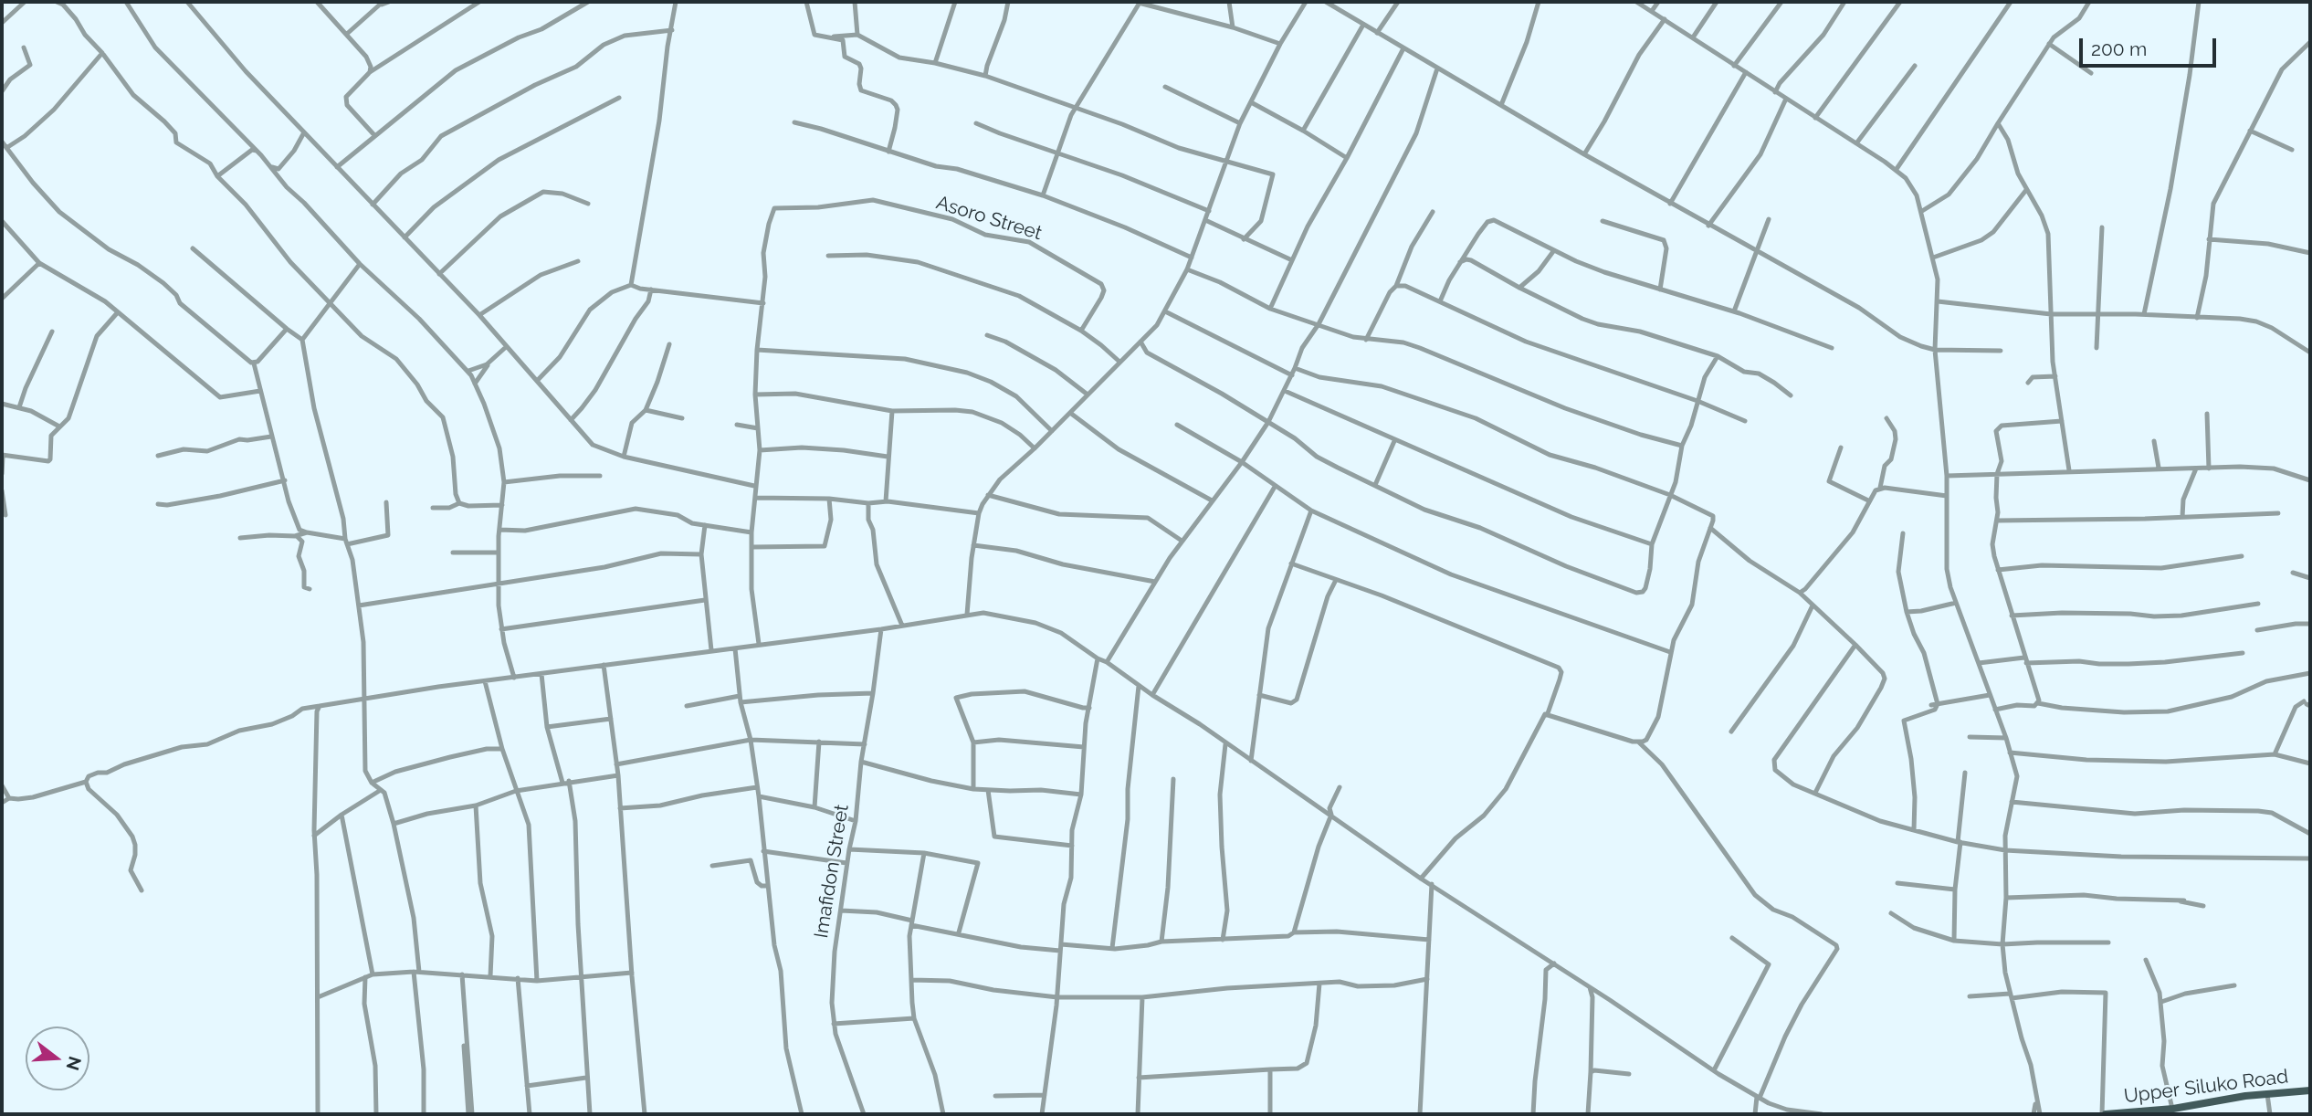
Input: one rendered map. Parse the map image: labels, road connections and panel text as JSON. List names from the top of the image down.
{
  "streets": {
    "main road": ["Upper Siluko Road"],
    "street": ["Asoro Street", "Imafidon Street"]
  },
  "scale_bar": "200 m",
  "north": "right"
}
